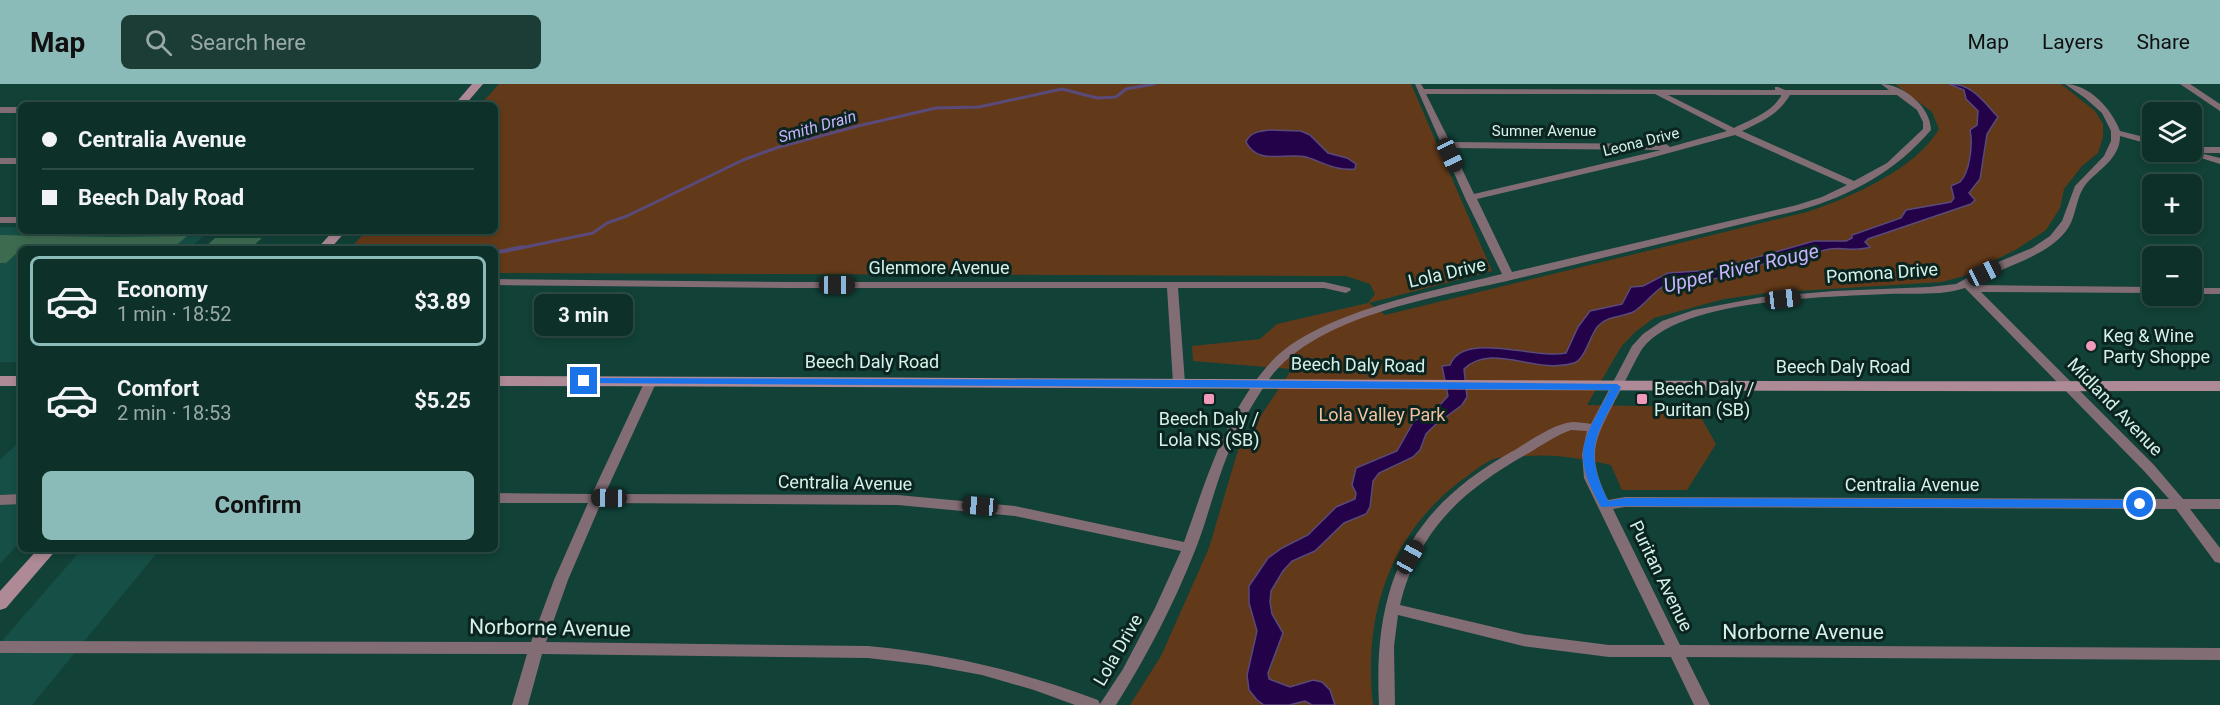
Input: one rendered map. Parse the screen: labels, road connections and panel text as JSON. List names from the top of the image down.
{
  "streets": {
    "main road": ["Beech Daly Road"],
    "street": [
      "Sumner Avenue",
      "Leona Drive",
      "Glenmore Avenue",
      "Lola Drive",
      "Pomona Drive",
      "Midland Avenue",
      "Centralia Avenue",
      "Puritan Avenue",
      "Norborne Avenue"
    ]
  },
  "crossings": [
    ["Sumner Avenue", "Leona Drive"],
    ["Lola Drive", "Beech Daly Road"],
    ["Lola Drive", "Centralia Avenue"],
    ["Pomona Drive", "Beech Daly Road"],
    ["Pomona Drive", "Midland Avenue"],
    ["Pomona Drive", "Puritan Avenue"],
    ["Beech Daly Road", "Midland Avenue"],
    ["Midland Avenue", "Centralia Avenue"],
    ["Centralia Avenue", "Puritan Avenue"],
    ["Puritan Avenue", "Norborne Avenue"]
  ],
  "water": ["Smith Drain", "Upper River Rouge"],
  "parks": ["Lola Valley Park"],
  "places": {
    "other": ["Keg & Wine Party Shoppe"],
    "transit": ["Beech Daly / Lola NS (SB)", "Beech Daly / Puritan (SB)"]
  },
  "page": {
    "header": "Map",
    "search": "Search here",
    "nav": ["Map", "Layers", "Share"],
    "map_buttons": ["+", "−"],
    "banner": ["Centralia Avenue", "Beech Daly Road"],
    "list": [
      {
        "name": "Economy",
        "note": "1 min · 18:52",
        "value": "$3.89"
      },
      {
        "name": "Comfort",
        "note": "2 min · 18:53",
        "value": "$5.25"
      }
    ],
    "bubble": "3 min",
    "buttons": "Confirm"
  }
}
